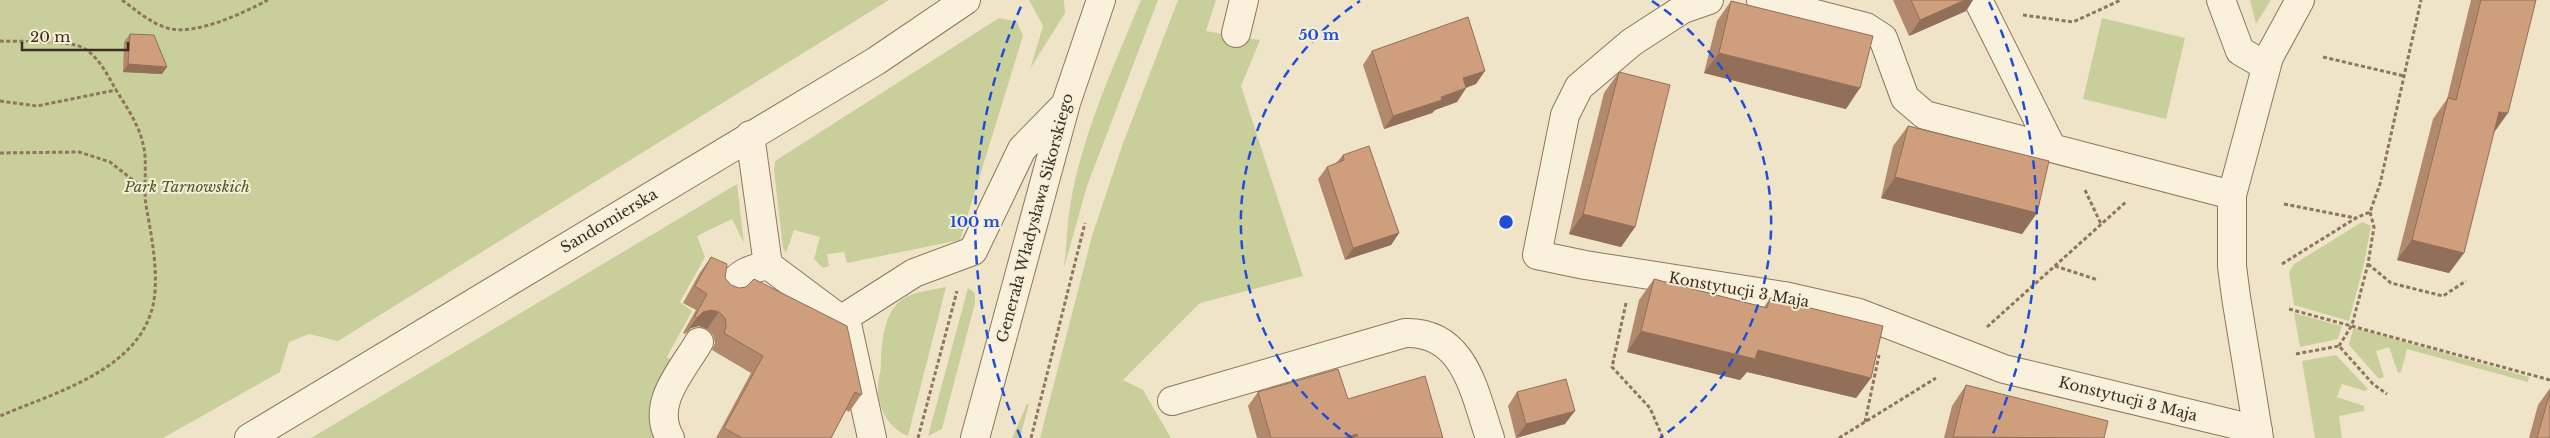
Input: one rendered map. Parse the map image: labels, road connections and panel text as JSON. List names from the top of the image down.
{
  "streets": {
    "street": ["Generała Władysława Sikorskiego", "Sandomierska", "Konstytucji 3 Maja"]
  },
  "parks": ["Park Tarnowskich"],
  "scale_bar": "20 m",
  "rings": ["50 m", "100 m"]
}
